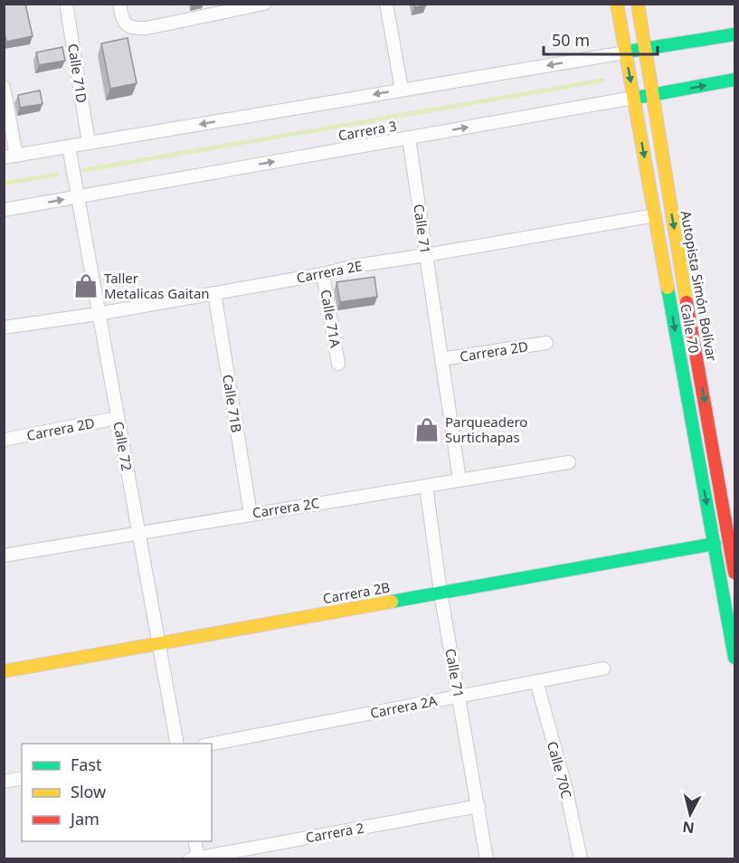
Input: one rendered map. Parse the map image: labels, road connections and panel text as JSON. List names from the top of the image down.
{
  "streets": {
    "main road": [
      "Carrera 3",
      "Autopista Simón Bolívar",
      "Calle 70",
      "Carrera 2B"
    ],
    "street": [
      "Calle 71D",
      "Calle 71",
      "Carrera 2E",
      "Calle 71A",
      "Carrera 2D",
      "Calle 71B",
      "Calle 72",
      "Carrera 2C",
      "Carrera 2A",
      "Calle 70C",
      "Carrera 2"
    ]
  },
  "crossings": [
    ["Carrera 3", "Calle 71"],
    ["Carrera 3", "Autopista Simón Bolívar"],
    ["Carrera 3", "Calle 70"],
    ["Carrera 3", "Calle 72"],
    ["Calle 71", "Carrera 2E"],
    ["Calle 71", "Carrera 2D"],
    ["Calle 71", "Carrera 2C"],
    ["Calle 71", "Carrera 2B"],
    ["Calle 71", "Carrera 2A"],
    ["Calle 71", "Carrera 2"],
    ["Carrera 2E", "Calle 71A"],
    ["Carrera 2E", "Calle 70"],
    ["Carrera 2E", "Calle 71B"],
    ["Carrera 2E", "Calle 72"],
    ["Calle 70", "Carrera 2B"],
    ["Carrera 2D", "Calle 72"],
    ["Calle 71B", "Carrera 2C"],
    ["Calle 72", "Carrera 2C"],
    ["Calle 72", "Carrera 2B"],
    ["Carrera 2A", "Calle 70C"]
  ],
  "one_way": ["Carrera 3", "Autopista Simón Bolívar", "Calle 70"],
  "places": {
    "shop": ["Taller Metalicas Gaitan", "Parqueadero Surtichapas"]
  },
  "legend": ["Fast", "Slow", "Jam"],
  "scale_bar": "50 m",
  "north": "bottom"
}
